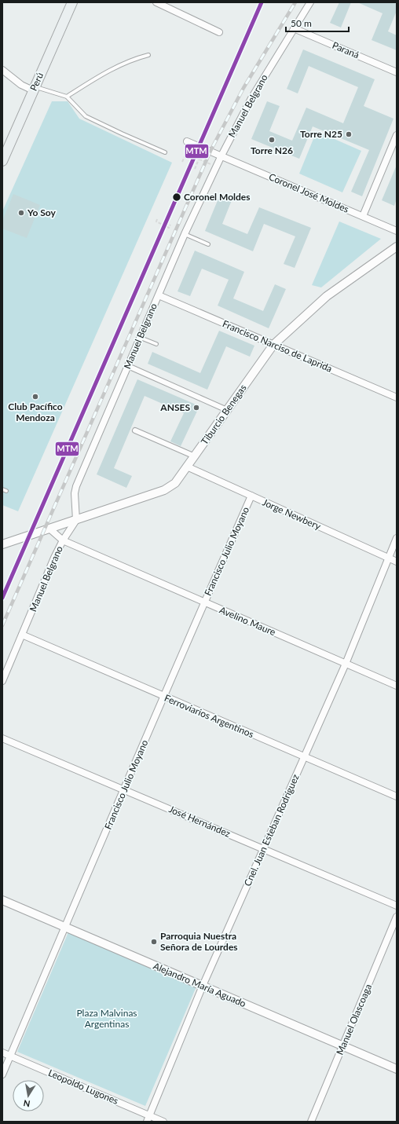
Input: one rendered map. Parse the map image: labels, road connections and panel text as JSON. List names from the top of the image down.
{
  "streets": {
    "main road": ["Perú"],
    "street": [
      "Paraná",
      "Manuel Belgrano",
      "Coronel José Moldes",
      "Francisco Narciso de Laprida",
      "Tiburcio Benegas",
      "Jorge Newbery",
      "Francisco Julio Moyano",
      "Avelino Maure",
      "Ferroviarios Argentinos",
      "José Hernández",
      "Cnel. Juan Esteban Rodríguez",
      "Alejandro María Aguado",
      "Manuel Olascoaga",
      "Leopoldo Lugones"
    ]
  },
  "crossings": [
    ["Paraná", "Manuel Belgrano"],
    ["Manuel Belgrano", "Coronel José Moldes"],
    ["Manuel Belgrano", "Francisco Narciso de Laprida"],
    ["Manuel Belgrano", "Tiburcio Benegas"],
    ["Manuel Belgrano", "Avelino Maure"],
    ["Manuel Belgrano", "Ferroviarios Argentinos"],
    ["Francisco Narciso de Laprida", "Tiburcio Benegas"],
    ["Tiburcio Benegas", "Jorge Newbery"],
    ["Tiburcio Benegas", "Avelino Maure"],
    ["Jorge Newbery", "Francisco Julio Moyano"],
    ["Jorge Newbery", "Cnel. Juan Esteban Rodríguez"],
    ["Francisco Julio Moyano", "Avelino Maure"],
    ["Francisco Julio Moyano", "Ferroviarios Argentinos"],
    ["Francisco Julio Moyano", "José Hernández"],
    ["Francisco Julio Moyano", "Alejandro María Aguado"],
    ["Francisco Julio Moyano", "Leopoldo Lugones"],
    ["Avelino Maure", "Cnel. Juan Esteban Rodríguez"],
    ["Ferroviarios Argentinos", "Cnel. Juan Esteban Rodríguez"],
    ["José Hernández", "Cnel. Juan Esteban Rodríguez"],
    ["Cnel. Juan Esteban Rodríguez", "Alejandro María Aguado"],
    ["Cnel. Juan Esteban Rodríguez", "Leopoldo Lugones"],
    ["Alejandro María Aguado", "Manuel Olascoaga"]
  ],
  "parks": ["Plaza Malvinas Argentinas"],
  "places": [
    "Torre N25",
    "Torre N26",
    "Coronel Moldes",
    "Yo Soy",
    "Club Pacífico Mendoza",
    "ANSES",
    "Parroquia Nuestra Señora de Lourdes"
  ],
  "lines": ["transit line MTM"],
  "scale_bar": "50 m",
  "north": "bottom"
}
